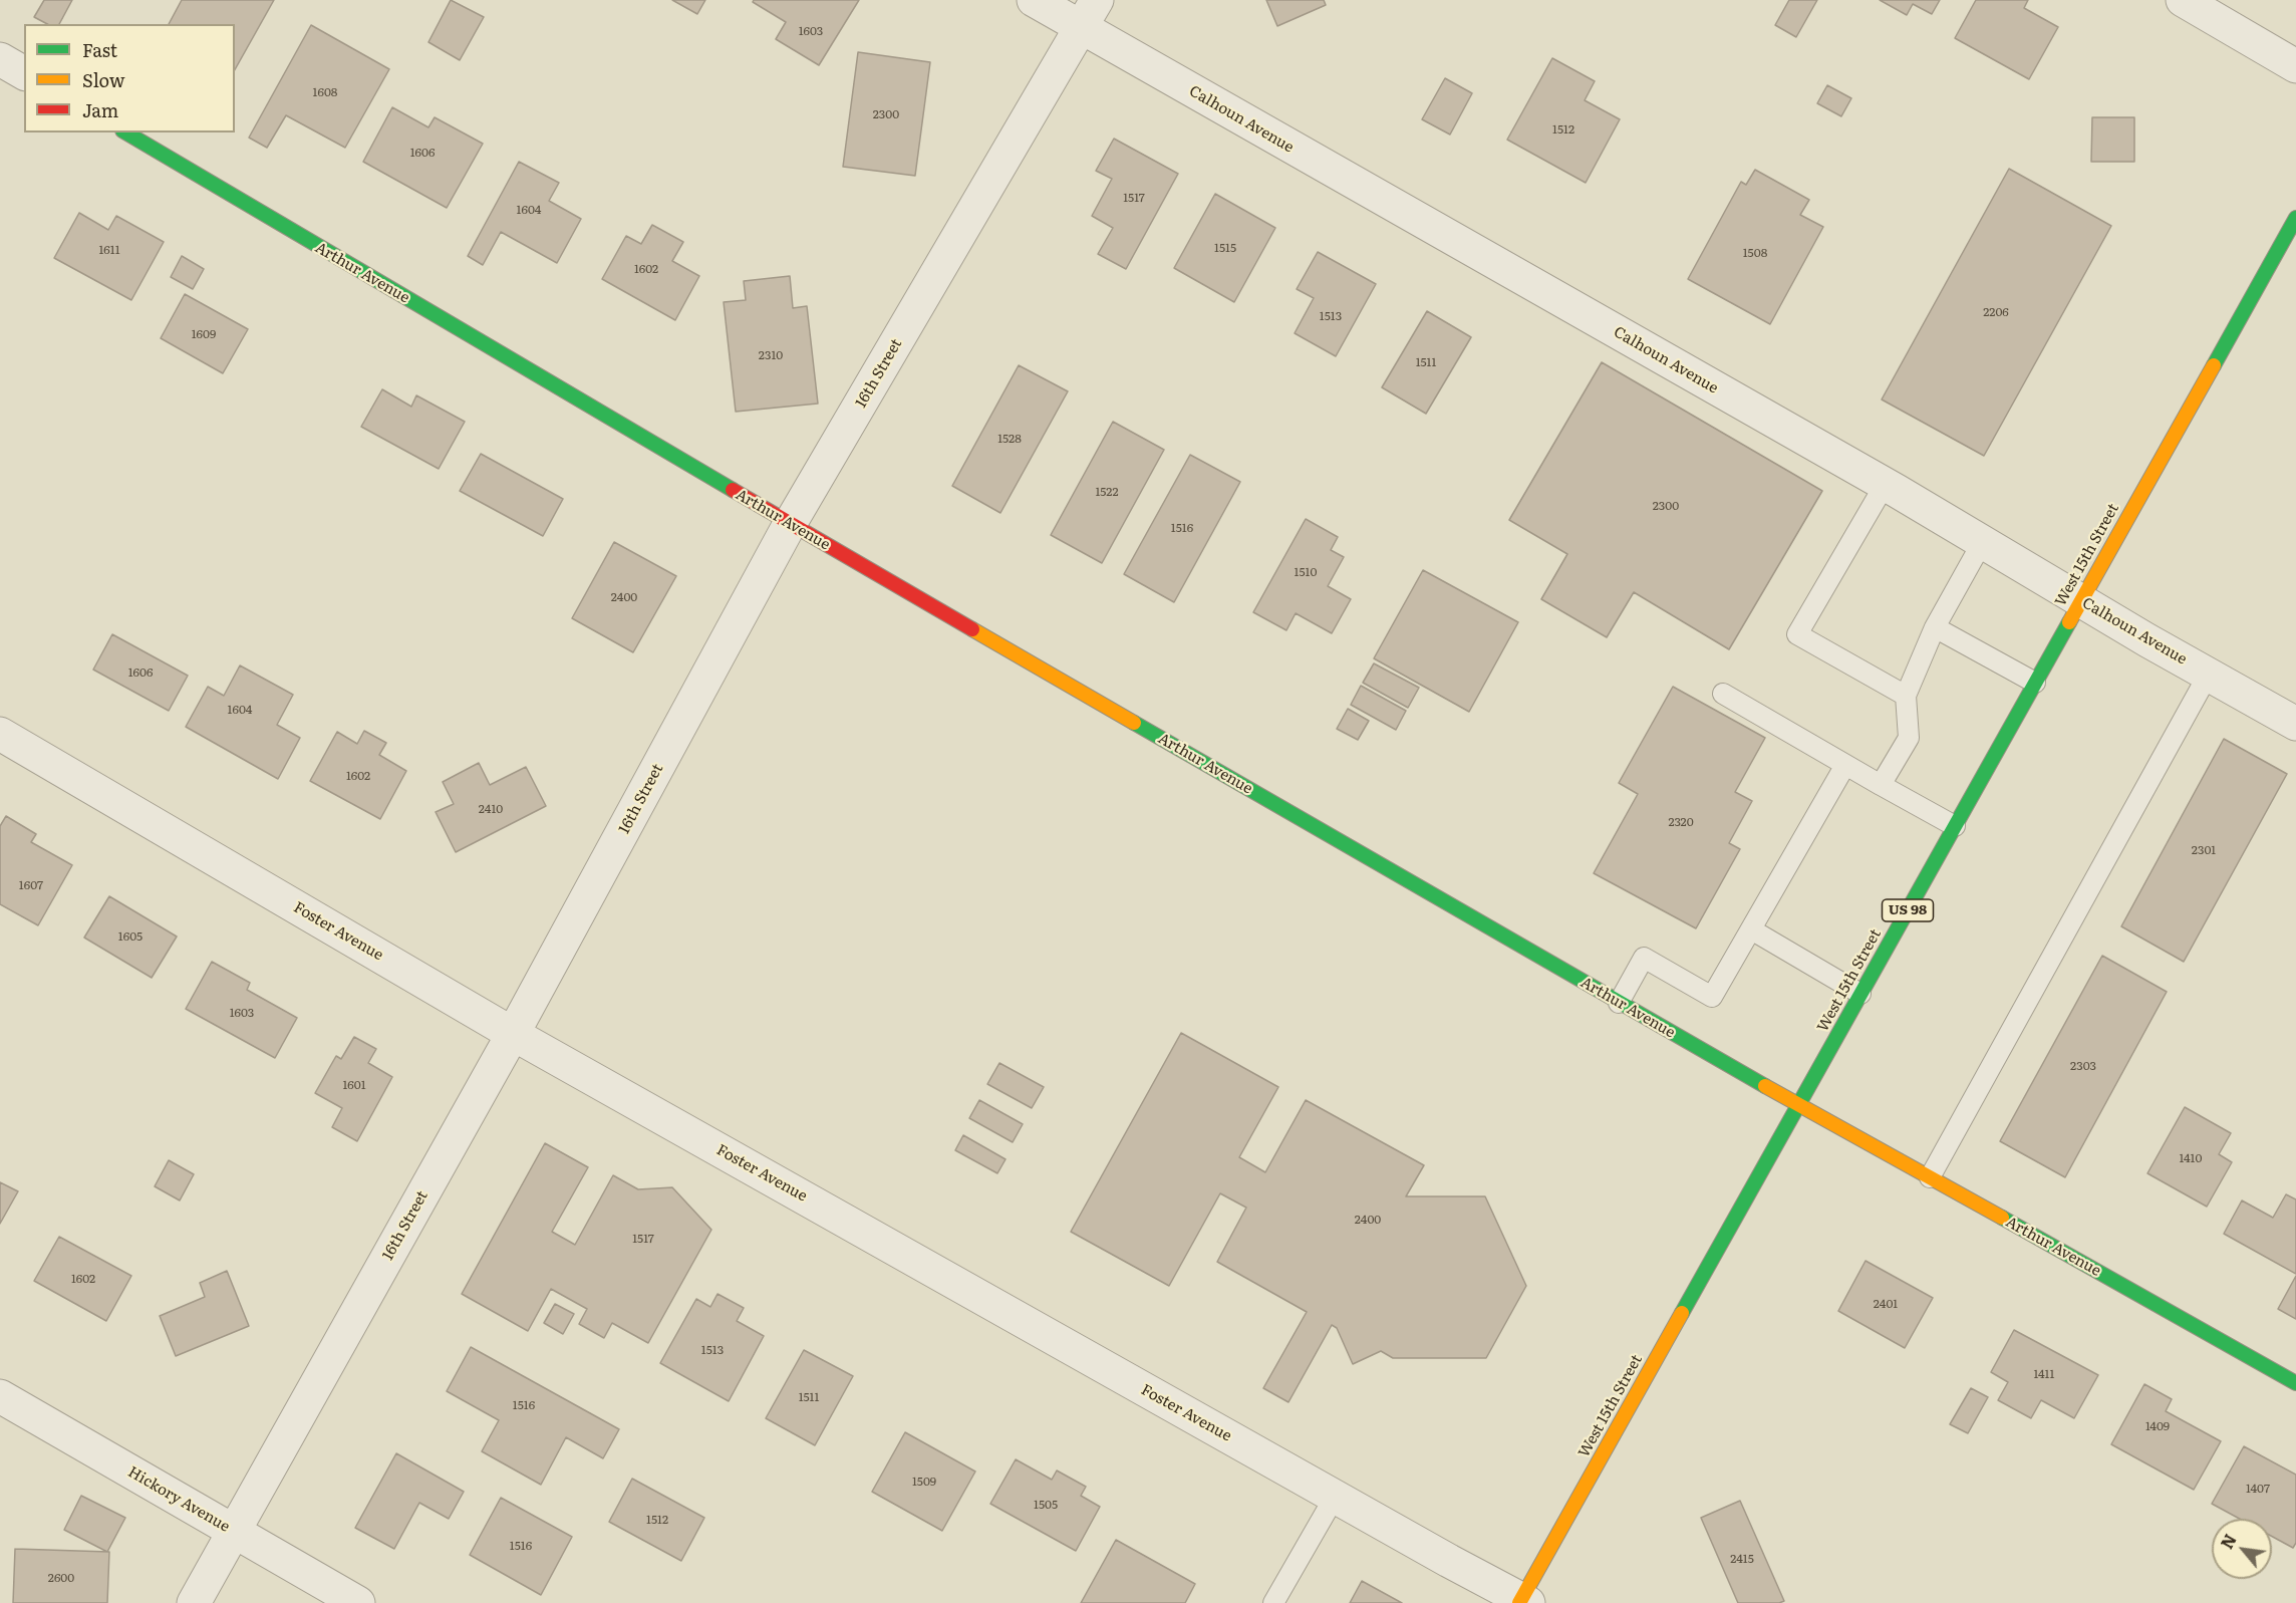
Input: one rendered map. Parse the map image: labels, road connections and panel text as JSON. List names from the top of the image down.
{
  "streets": {
    "main road": ["Arthur Avenue", "West 15th Street", "US 98"],
    "street": [
      "Calhoun Avenue",
      "16th Street",
      "Foster Avenue",
      "Hickory Avenue"
    ]
  },
  "crossings": [
    ["Calhoun Avenue", "16th Street"],
    ["Calhoun Avenue", "West 15th Street"],
    ["Arthur Avenue", "16th Street"],
    ["Arthur Avenue", "West 15th Street"],
    ["16th Street", "Foster Avenue"],
    ["16th Street", "Hickory Avenue"],
    ["West 15th Street", "Foster Avenue"]
  ],
  "house_numbers": [
    "1603",
    "1608",
    "2300",
    "1512",
    "1606",
    "1517",
    "1604",
    "1515",
    "1611",
    "1508",
    "1602",
    "2206",
    "1513",
    "1609",
    "2310",
    "1511",
    "1528",
    "1522",
    "2300",
    "1516",
    "1510",
    "2400",
    "1606",
    "1604",
    "1602",
    "2410",
    "2320",
    "2301",
    "1607",
    "1605",
    "1603",
    "2303",
    "1601",
    "1410",
    "2400",
    "1517",
    "1602",
    "2401",
    "1513",
    "1411",
    "1511",
    "1516",
    "1409",
    "1509",
    "1407",
    "1505",
    "1512",
    "1516",
    "2415",
    "2600"
  ],
  "legend": ["Fast", "Slow", "Jam"],
  "north": "top left"
}
